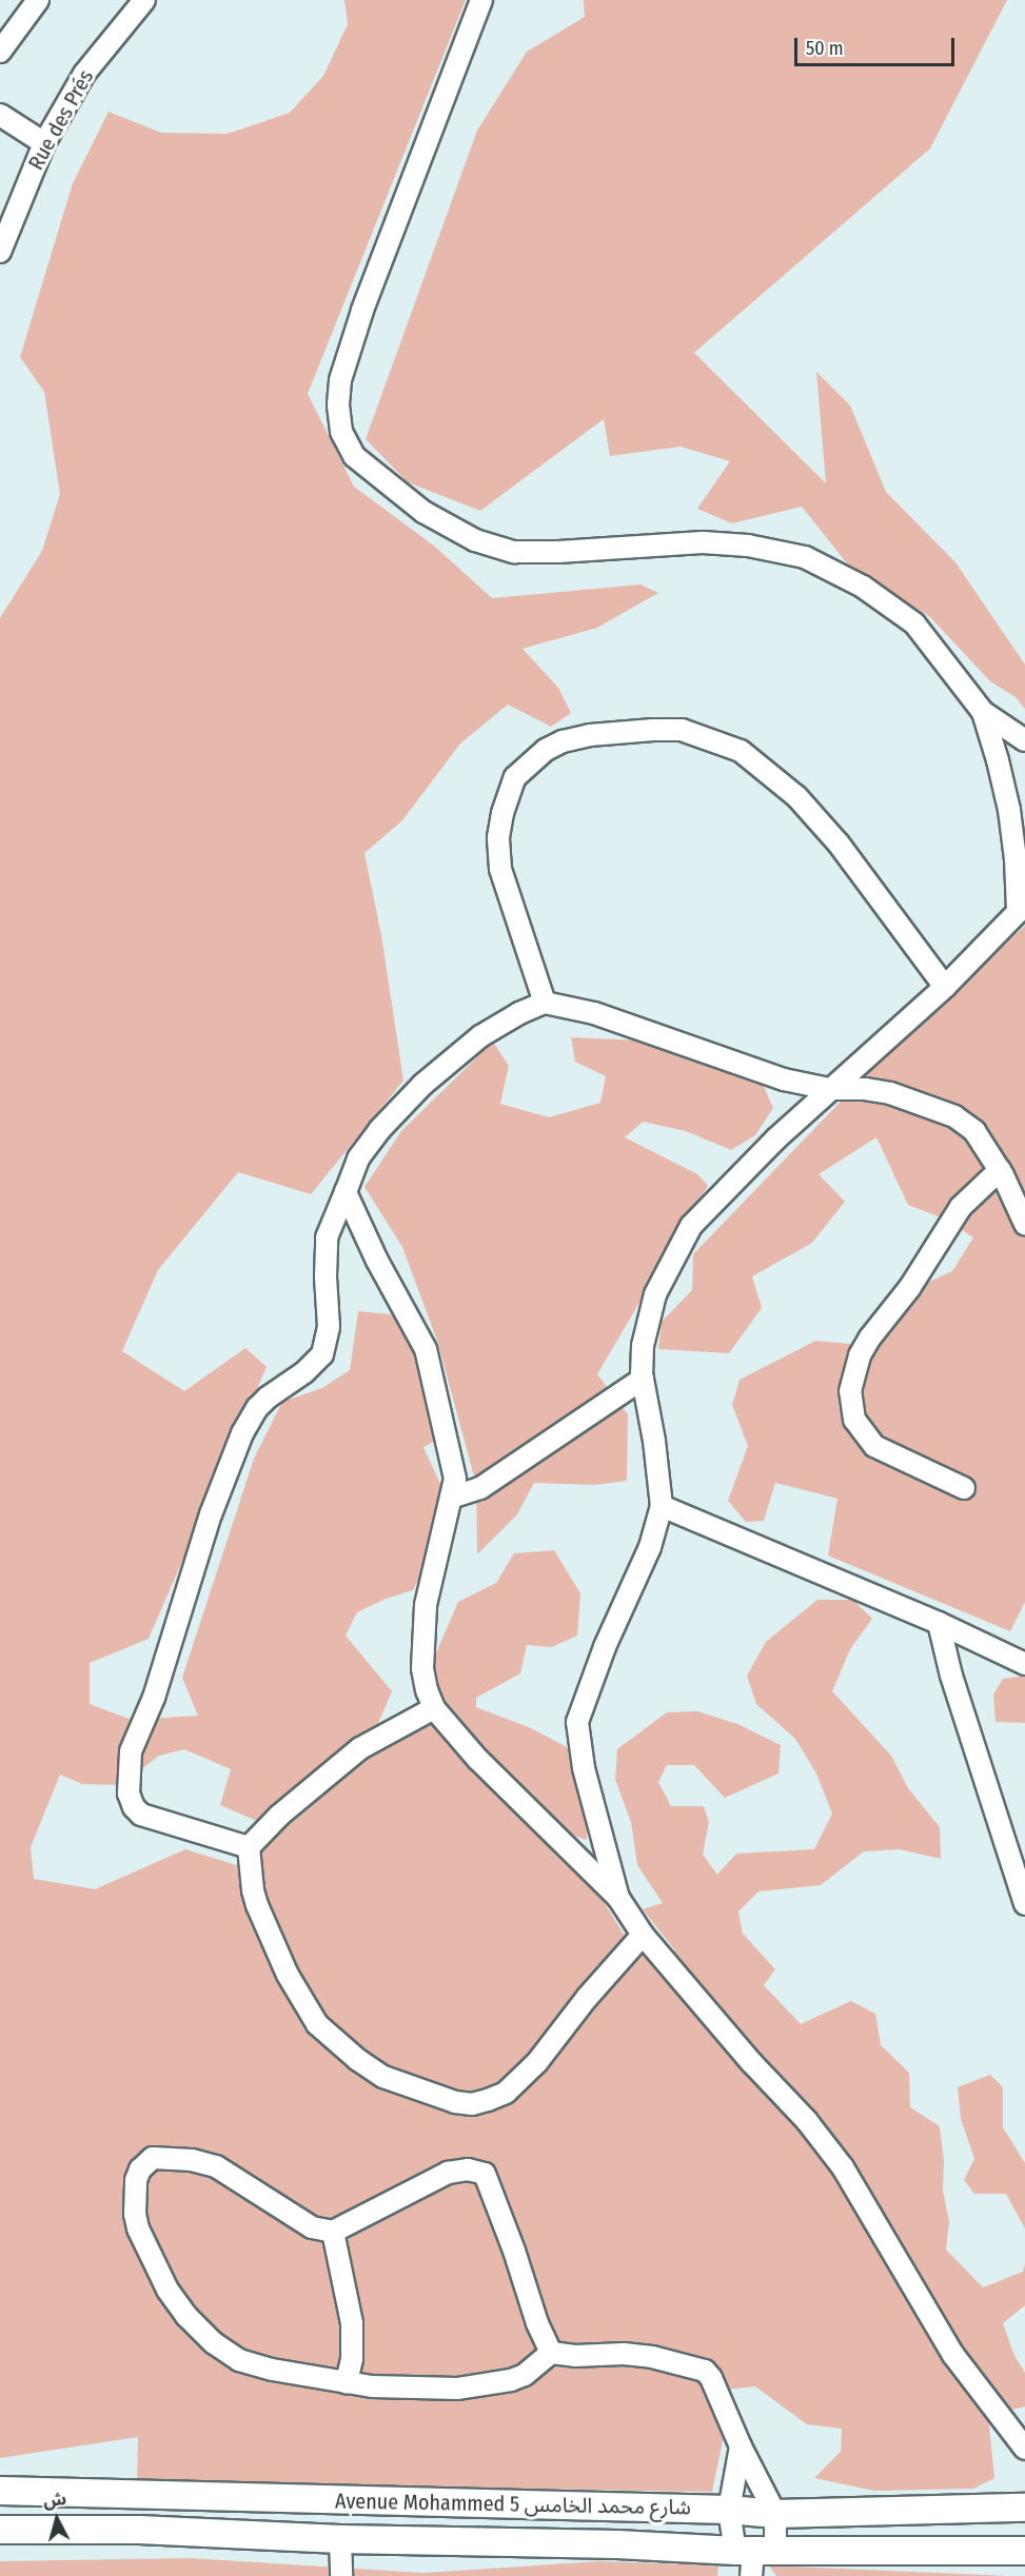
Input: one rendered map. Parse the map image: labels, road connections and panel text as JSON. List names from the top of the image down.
{
  "streets": {
    "main road": ["Avenue Mohammed 5 شارع محمد الخامس"],
    "street": ["Rue des Prés"]
  },
  "scale_bar": "50 m",
  "north": "top"
}
